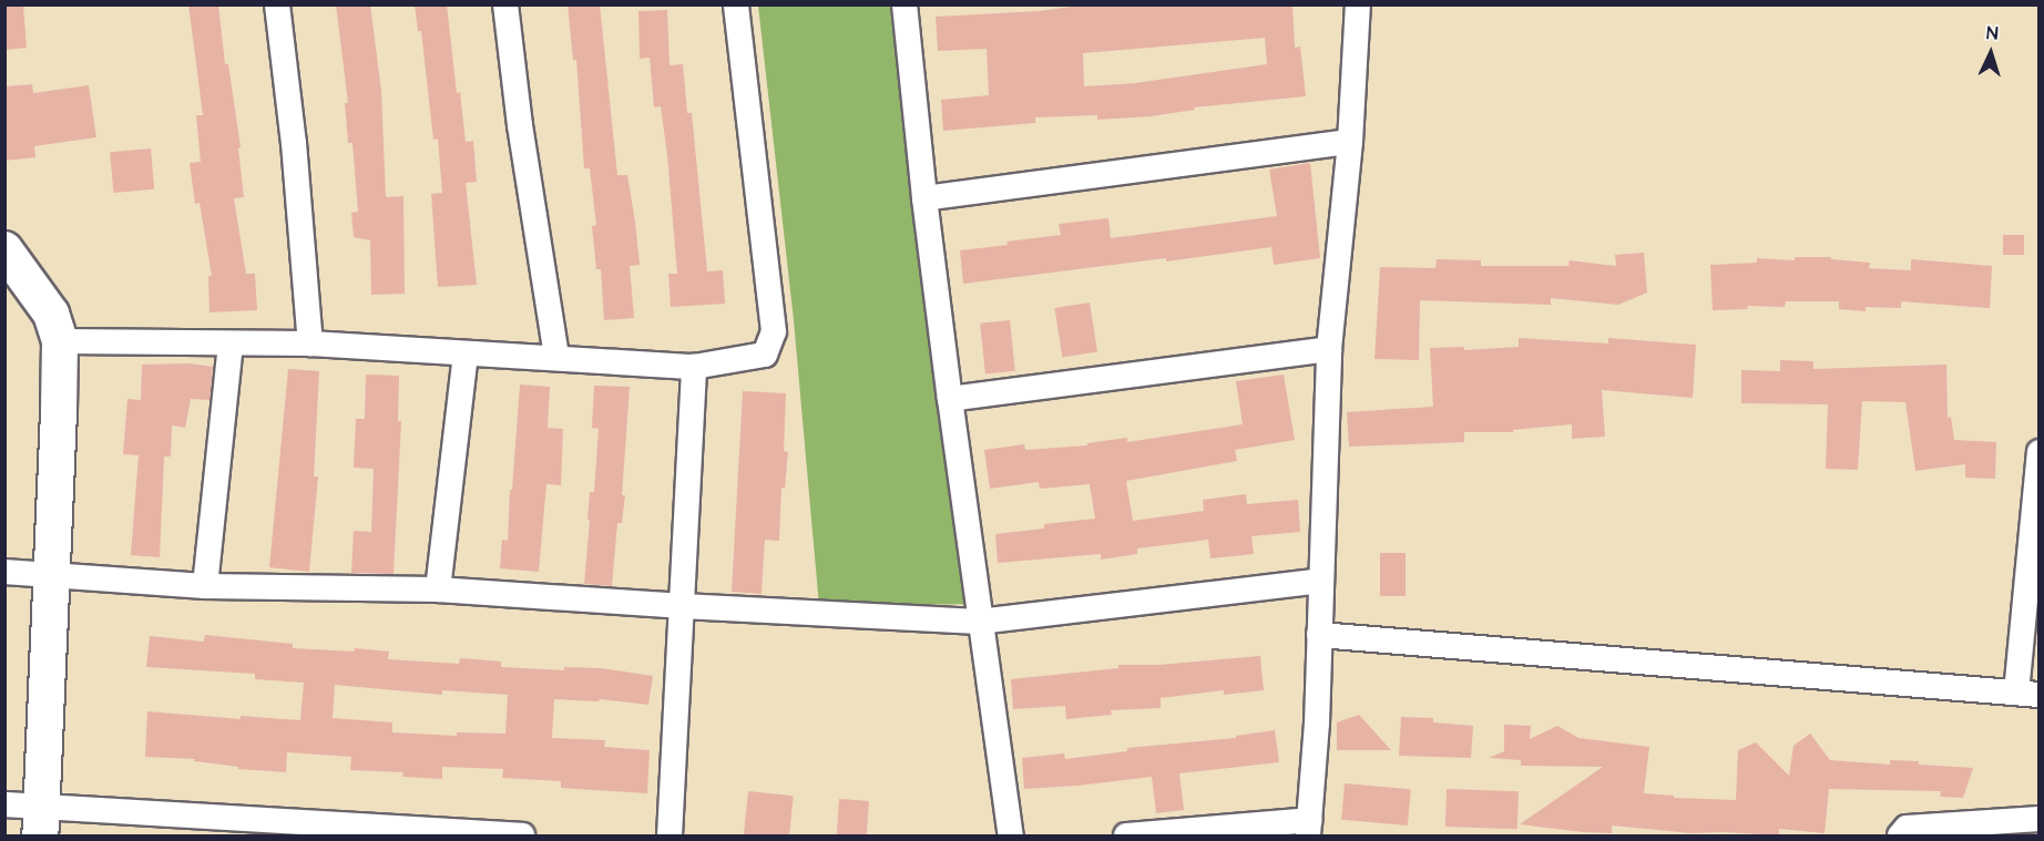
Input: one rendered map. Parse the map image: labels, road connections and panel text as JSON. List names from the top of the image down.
{
  "north": "top"
}
